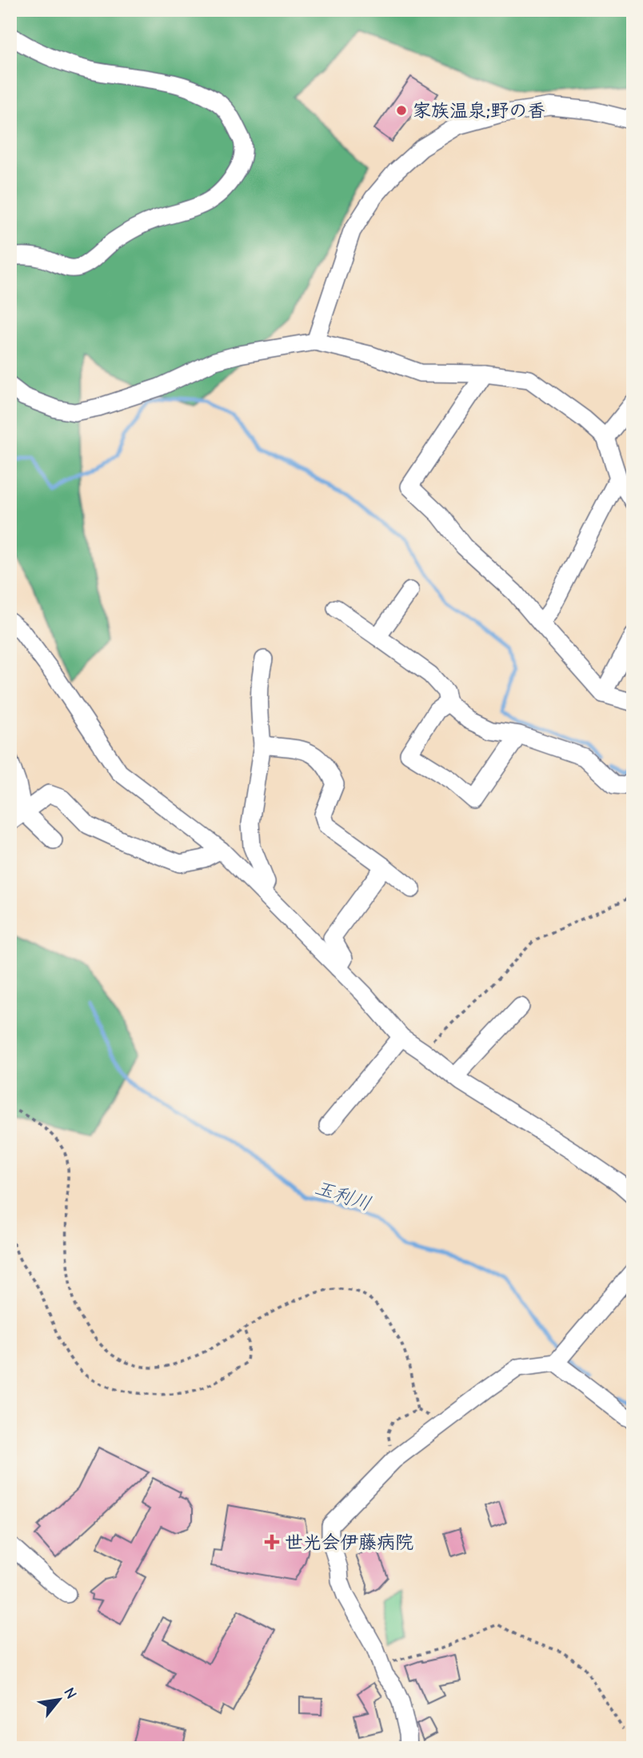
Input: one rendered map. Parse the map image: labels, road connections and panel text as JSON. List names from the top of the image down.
{
  "water": ["玉利川"],
  "places": {
    "other": ["家族温泉;野の香"],
    "health": ["世光会伊藤病院"]
  },
  "north": "top right"
}
